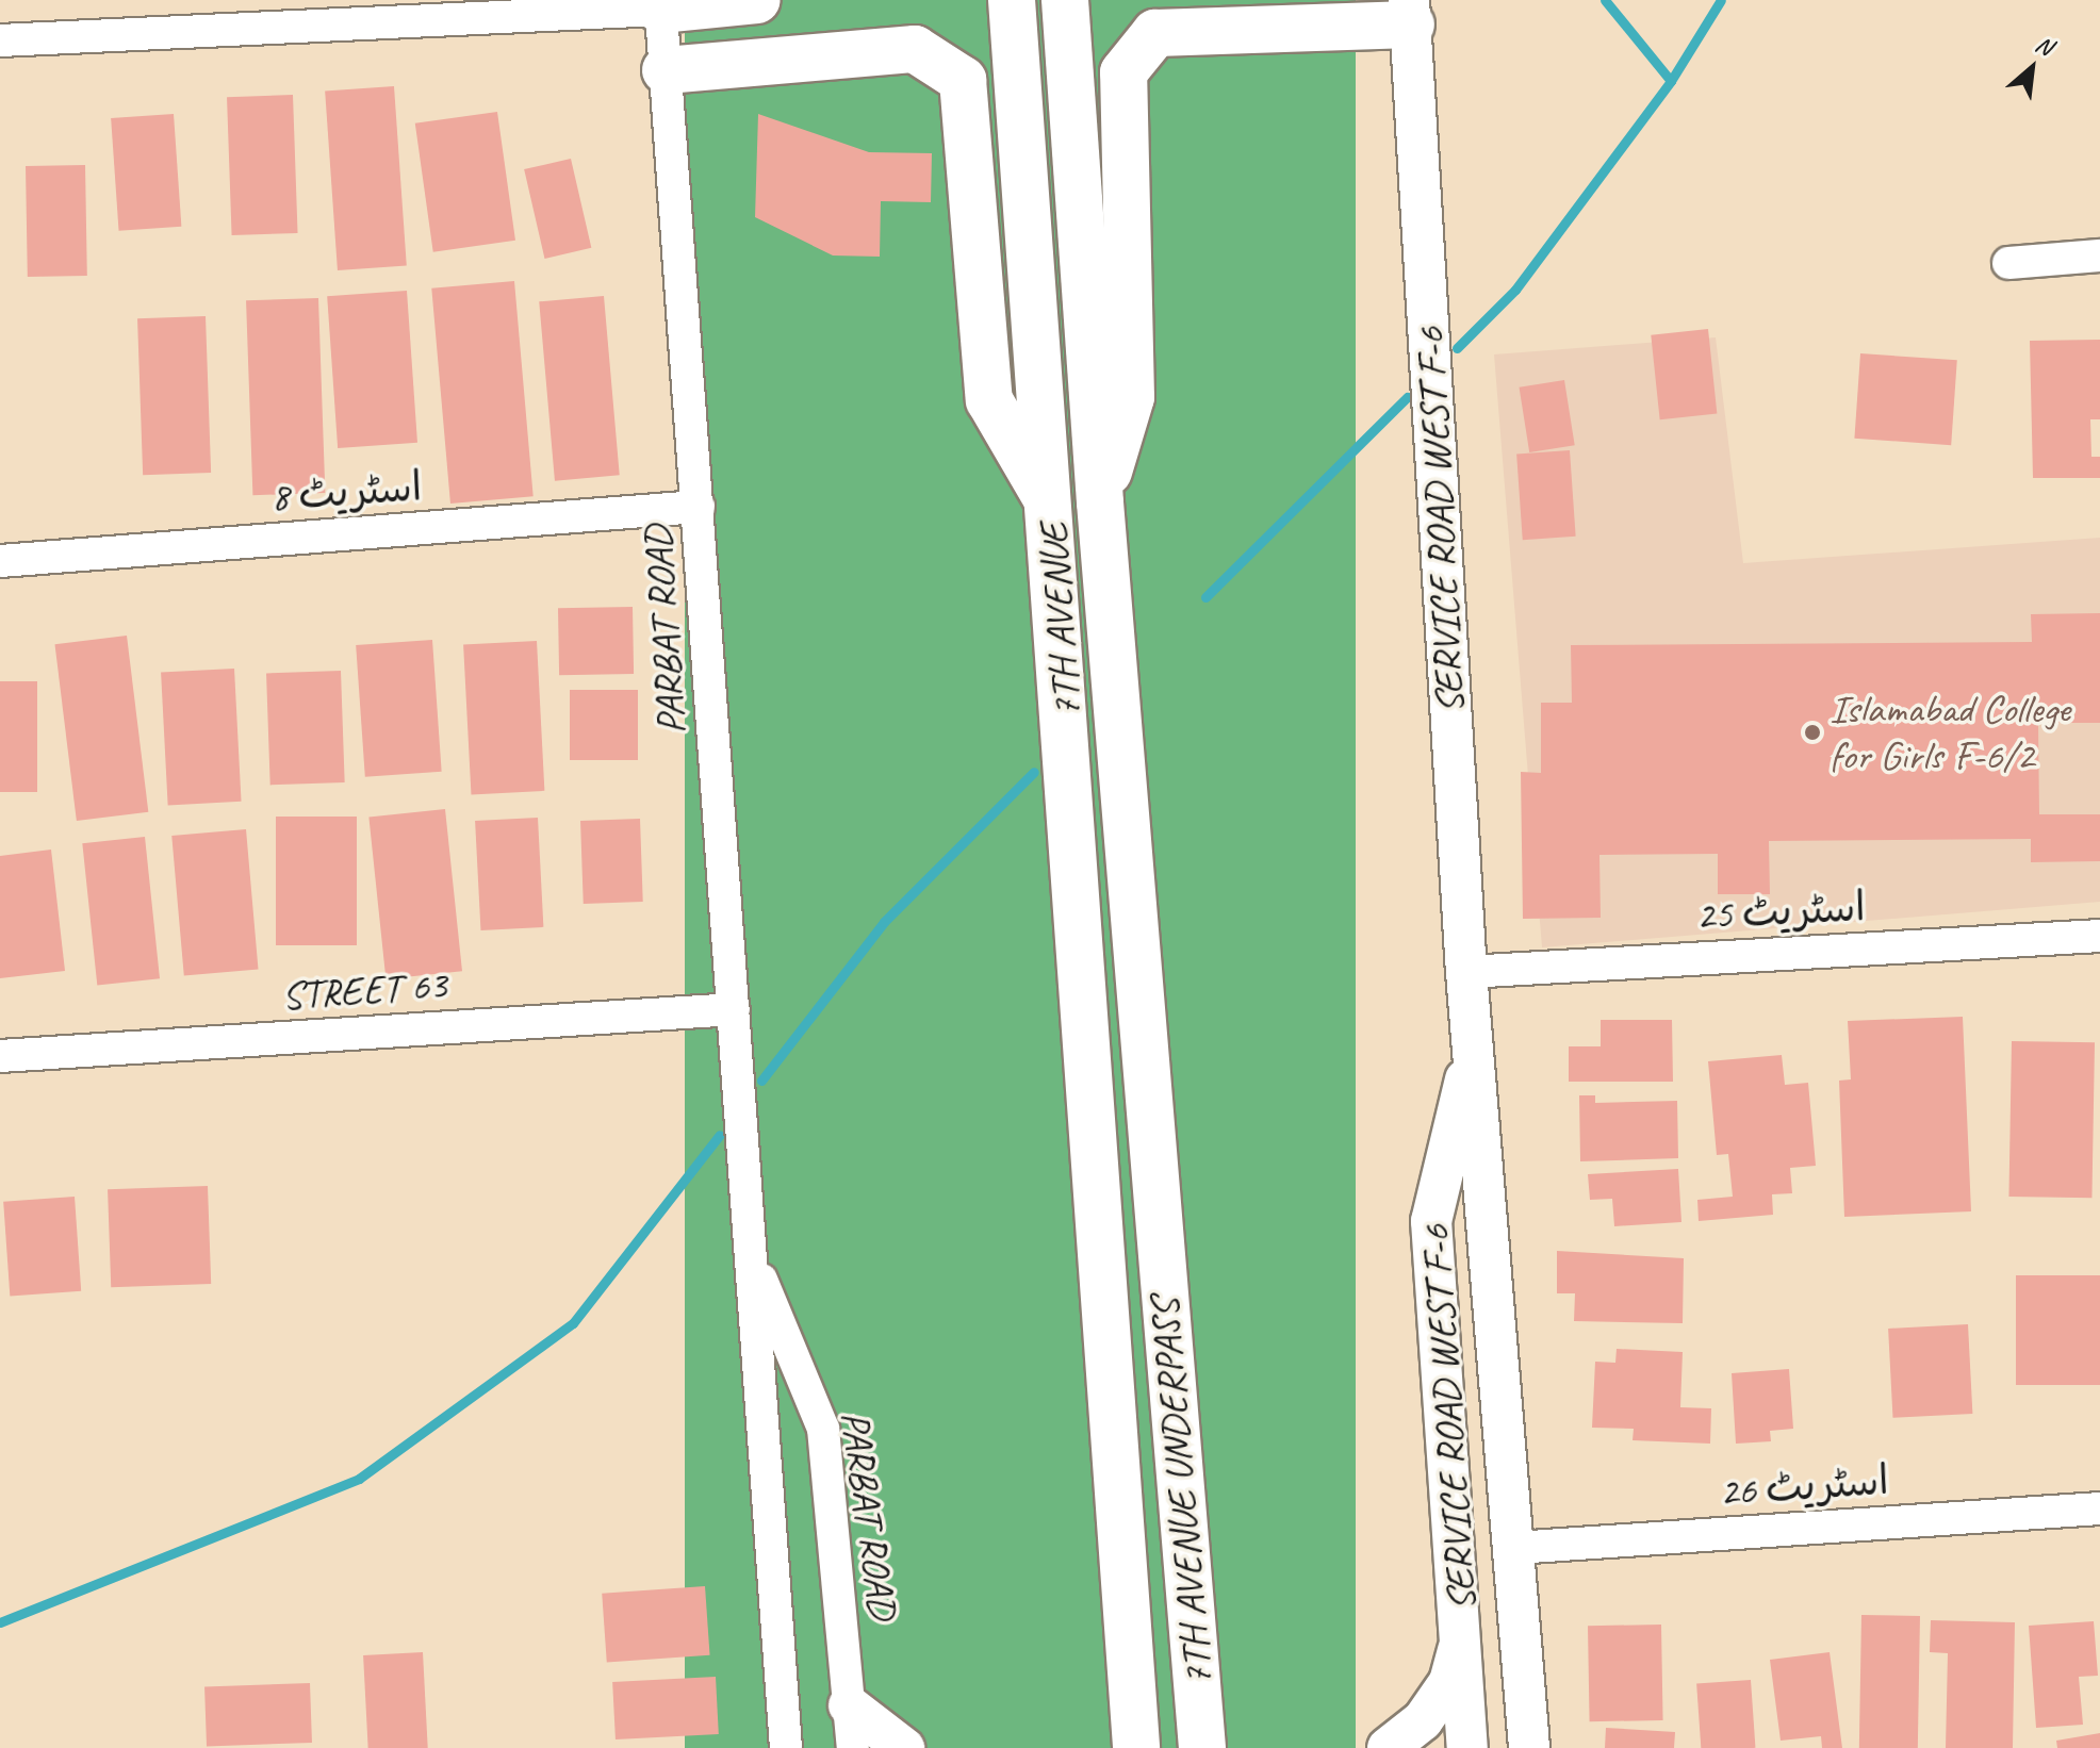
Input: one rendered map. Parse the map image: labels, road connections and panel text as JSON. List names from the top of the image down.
{
  "streets": {
    "main road": ["7TH AVENUE", "7TH AVENUE UNDERPASS"],
    "street": [
      "اسٹریٹ 8",
      "SERVICE ROAD WEST F-6",
      "PARBAT ROAD",
      "اسٹریٹ 25",
      "STREET 63",
      "اسٹریٹ 26"
    ]
  },
  "crossings": [
    ["اسٹریٹ 8", "PARBAT ROAD"],
    ["SERVICE ROAD WEST F-6", "اسٹریٹ 25"],
    ["SERVICE ROAD WEST F-6", "اسٹریٹ 26"],
    ["7TH AVENUE", "7TH AVENUE UNDERPASS"],
    ["PARBAT ROAD", "STREET 63"]
  ],
  "places": ["Islamabad College for Girls F-6/2"],
  "north": "top right"
}
